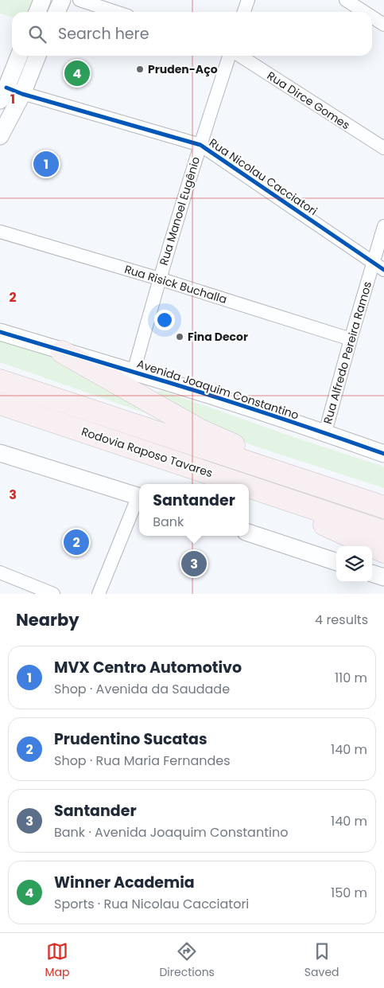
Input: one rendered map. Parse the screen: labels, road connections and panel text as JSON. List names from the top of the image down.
{
  "streets": {
    "highway": ["Rodovia Raposo Tavares"],
    "street": [
      "Rua Dirce Gomes",
      "Rua Nicolau Cacciatori",
      "Rua Manoel Eugênio",
      "Rua Risick Buchalla",
      "Rua Alfredo Pereira Ramos",
      "Avenida Joaquim Constantino"
    ]
  },
  "crossings": [
    ["Rua Nicolau Cacciatori", "Rua Manoel Eugênio"],
    ["Rua Nicolau Cacciatori", "Rua Alfredo Pereira Ramos"],
    ["Rua Manoel Eugênio", "Rua Risick Buchalla"],
    ["Rua Manoel Eugênio", "Avenida Joaquim Constantino"],
    ["Rua Risick Buchalla", "Rua Alfredo Pereira Ramos"],
    ["Rua Alfredo Pereira Ramos", "Avenida Joaquim Constantino"]
  ],
  "places": ["Pruden-Aço", "Fina Decor"],
  "page": {
    "search": "Search here",
    "pins": [
      "4",
      "1",
      "2",
      "3"
    ],
    "popup": ["Santander", "Bank"],
    "heading": ["Nearby", "4 results"],
    "list": [
      {
        "mark": "1",
        "name": "MVX Centro Automotivo",
        "note": "Shop · Avenida da Saudade",
        "value": "110 m"
      },
      {
        "mark": "2",
        "name": "Prudentino Sucatas",
        "note": "Shop · Rua Maria Fernandes",
        "value": "140 m"
      },
      {
        "mark": "3",
        "name": "Santander",
        "note": "Bank · Avenida Joaquim Constantino",
        "value": "140 m"
      },
      {
        "mark": "4",
        "name": "Winner Academia",
        "note": "Sports · Rua Nicolau Cacciatori",
        "value": "150 m"
      }
    ],
    "nav": ["Map", "Directions", "Saved"]
  },
  "grid": {
    "rows": ["1", "2", "3"]
  }
}
